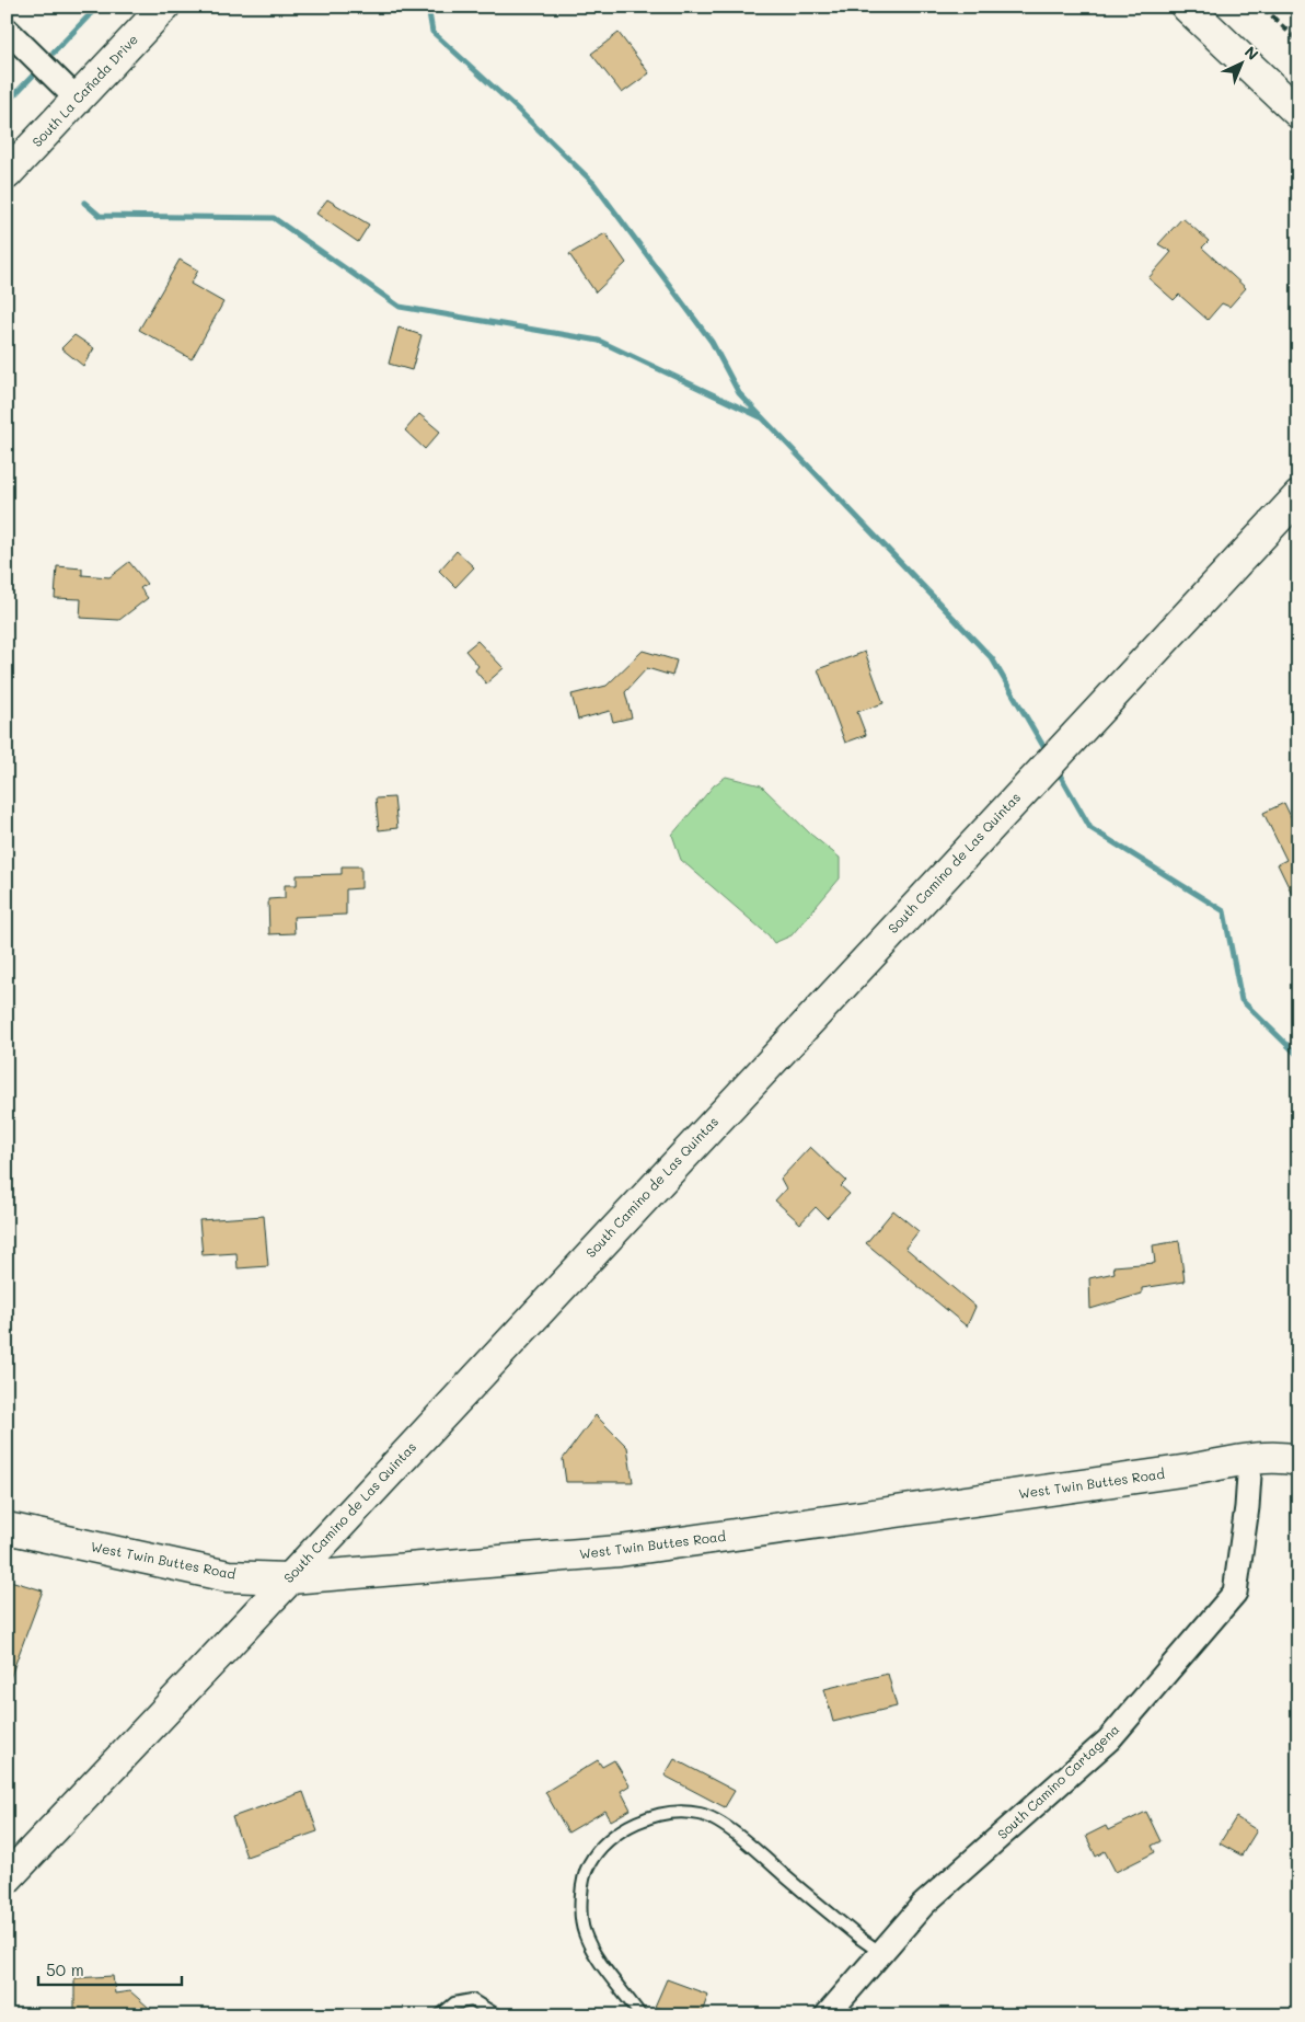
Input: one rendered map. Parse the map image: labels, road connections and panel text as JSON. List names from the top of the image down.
{
  "streets": {
    "street": [
      "South La Cañada Drive",
      "South Camino de Las Quintas",
      "West Twin Buttes Road",
      "South Camino Cartagena"
    ]
  },
  "crossings": [
    ["South Camino de Las Quintas", "West Twin Buttes Road"],
    ["West Twin Buttes Road", "South Camino Cartagena"]
  ],
  "scale_bar": "50 m",
  "north": "top right"
}
